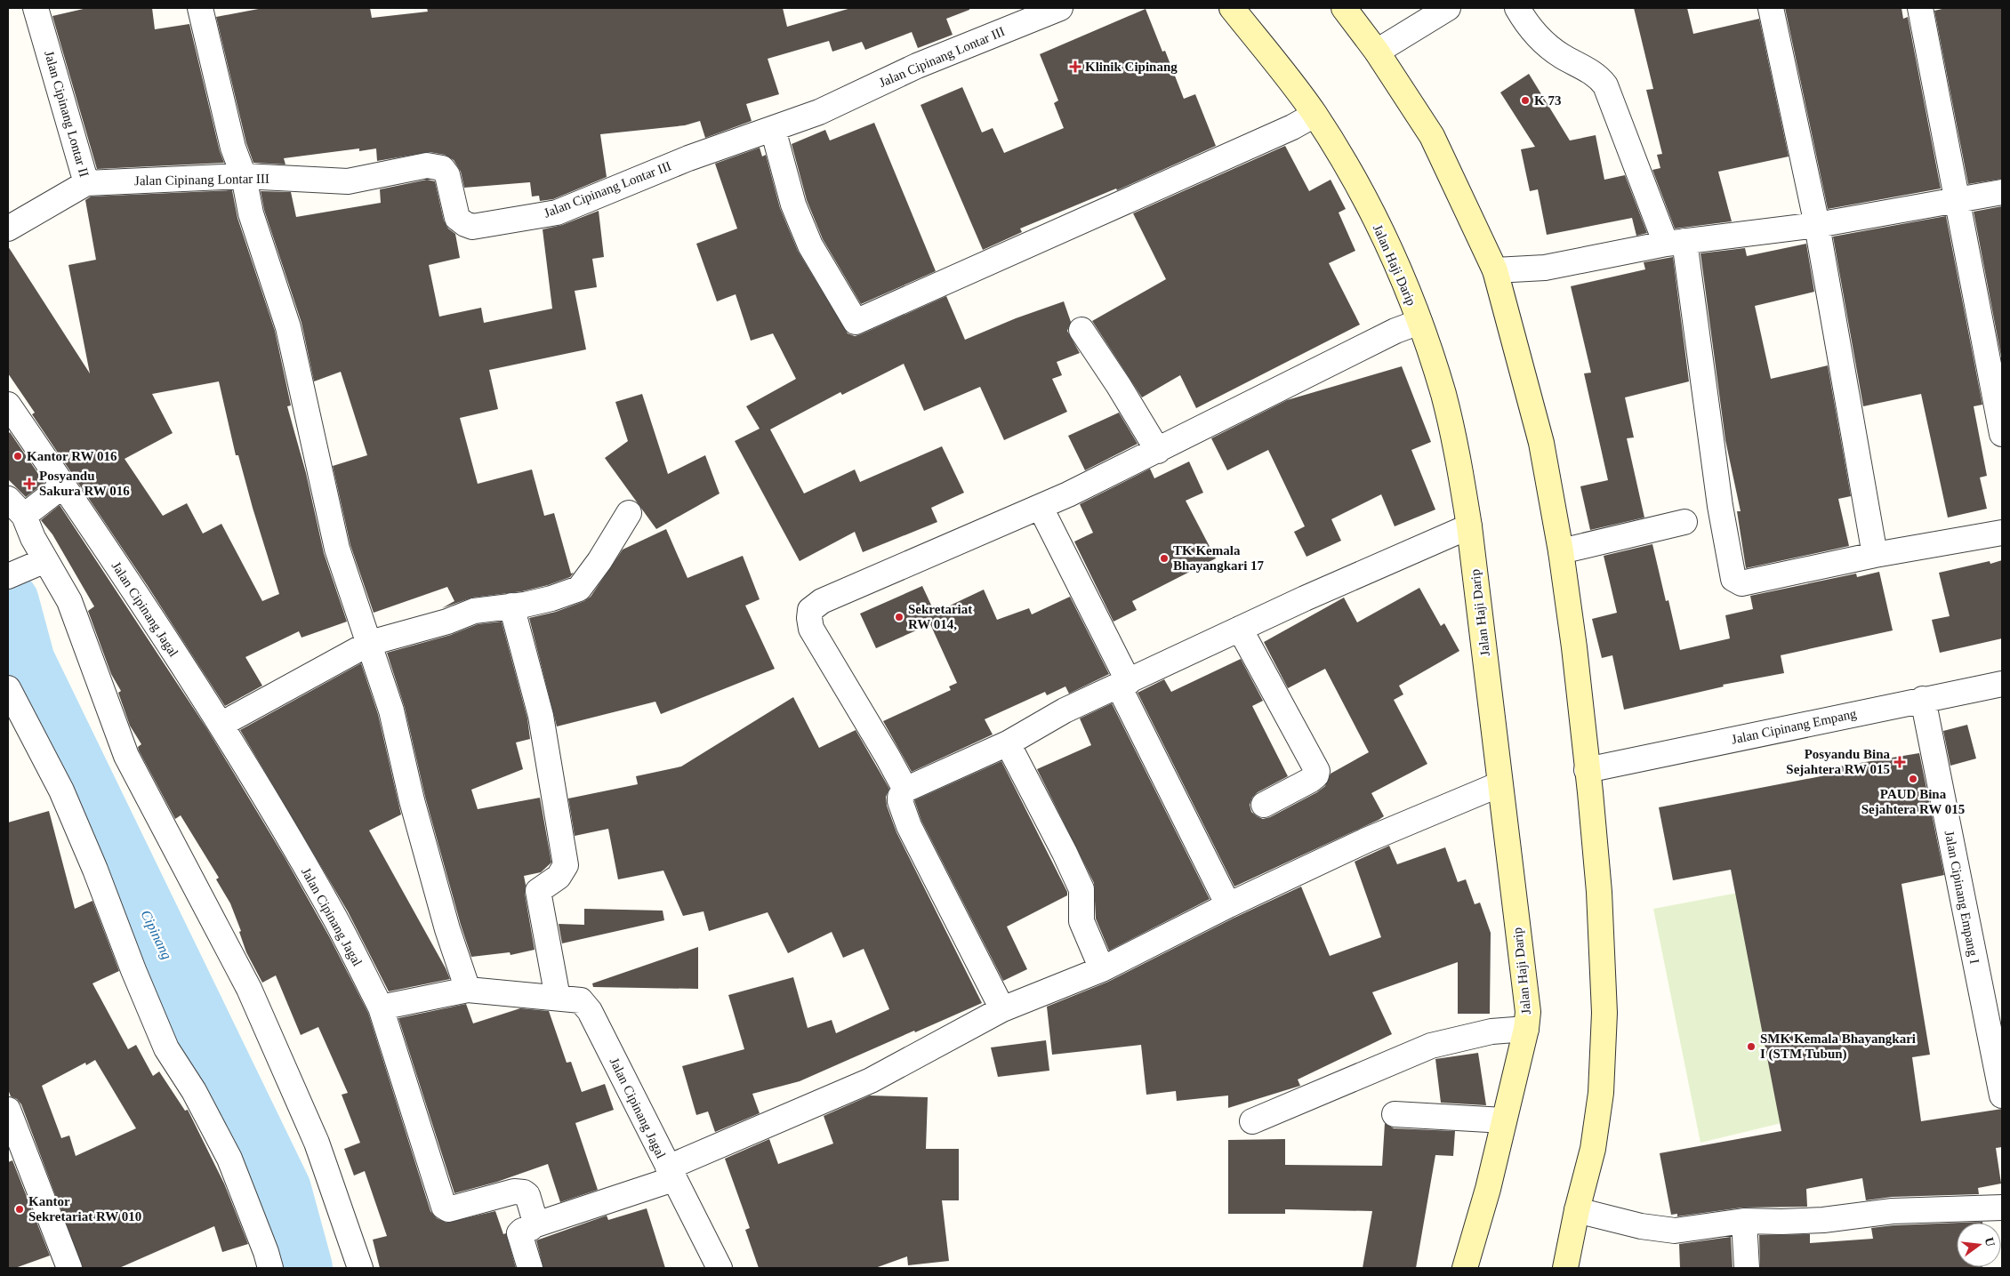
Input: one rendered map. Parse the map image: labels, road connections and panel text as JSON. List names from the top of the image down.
{
  "streets": {
    "main road": ["Jalan Haji Darip"],
    "street": [
      "Jalan Cipinang Lontar III",
      "Jalan Cipinang Lontar II",
      "Jalan Cipinang Jagal",
      "Jalan Cipinang Empang",
      "Jalan Cipinang Empang I"
    ]
  },
  "crossings": [
    ["Jalan Cipinang Lontar III", "Jalan Cipinang Lontar II"],
    ["Jalan Cipinang Empang", "Jalan Cipinang Empang I"]
  ],
  "water": ["Cipinang"],
  "places": {
    "health": ["Klinik Cipinang", "Posyandu Sakura RW 016", "Posyandu Bina Sejahtera RW 015"],
    "other": [
      "K 73",
      "Kantor RW 016",
      "TK Kemala Bhayangkari 17",
      "Sekretariat RW 014,",
      "PAUD Bina Sejahtera RW 015",
      "SMK Kemala Bhayangkari I (STM Tubun)",
      "Kantor Sekretariat RW 010"
    ]
  },
  "north": "right"
}
